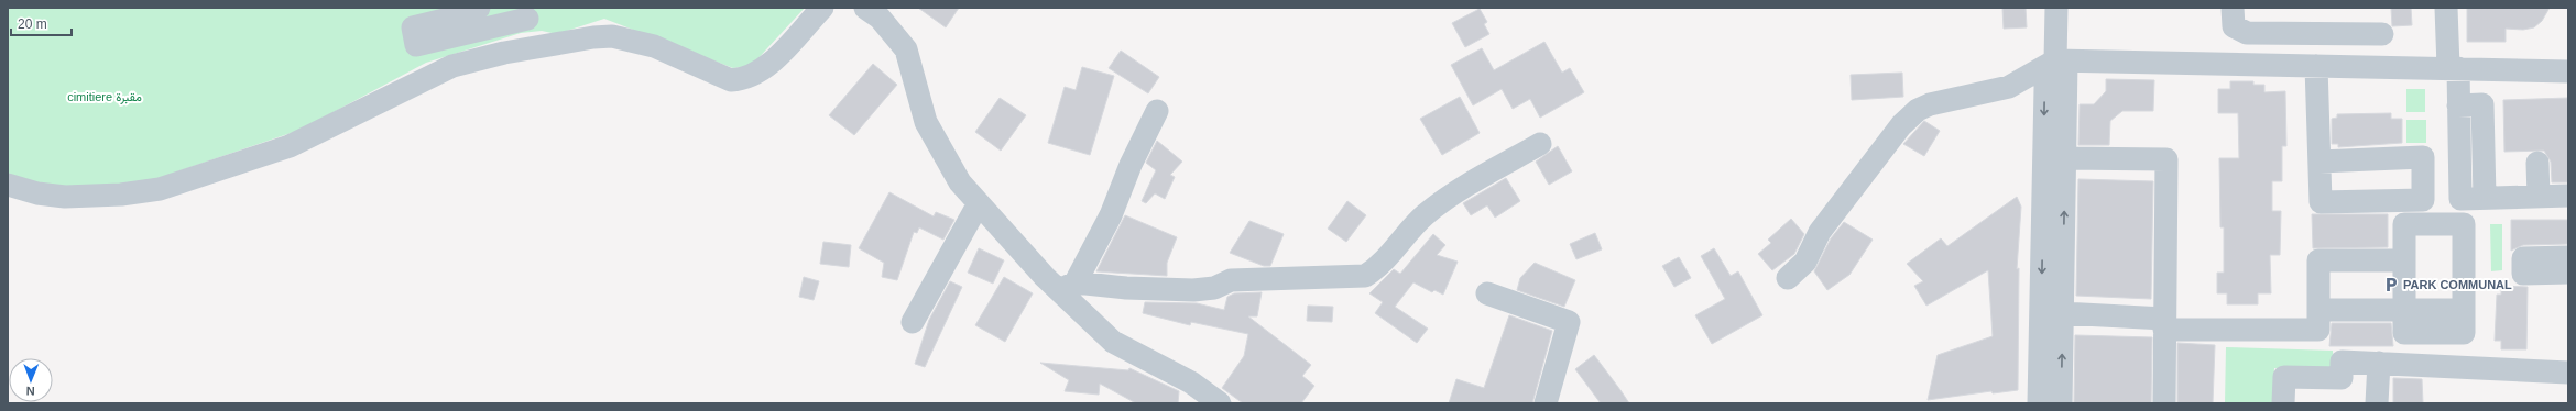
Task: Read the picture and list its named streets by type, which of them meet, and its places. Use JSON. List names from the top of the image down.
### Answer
{
  "parks": ["cimitiere مقبرة"],
  "places": {
    "parking": ["PARK COMMUNAL"]
  },
  "scale_bar": "20 m",
  "north": "bottom"
}
